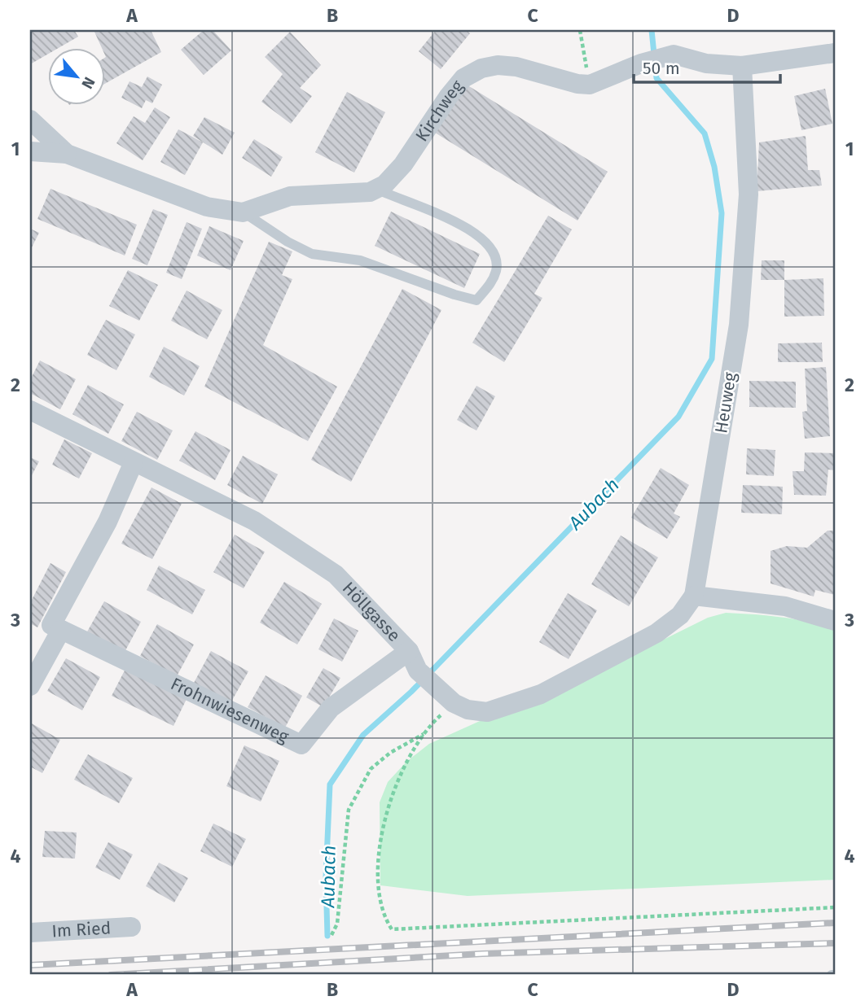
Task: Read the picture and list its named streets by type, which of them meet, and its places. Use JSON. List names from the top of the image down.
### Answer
{
  "streets": {
    "street": [
      "Kirchweg",
      "Heuweg",
      "Höllgasse",
      "Frohnwiesenweg",
      "Im Ried"
    ]
  },
  "crossings": [
    ["Heuweg", "Höllgasse"],
    ["Höllgasse", "Frohnwiesenweg"]
  ],
  "water": ["Aubach"],
  "scale_bar": "50 m",
  "north": "bottom right",
  "grid": {
    "columns": [
      "A",
      "B",
      "C",
      "D"
    ],
    "rows": [
      "1",
      "2",
      "3",
      "4"
    ]
  }
}
